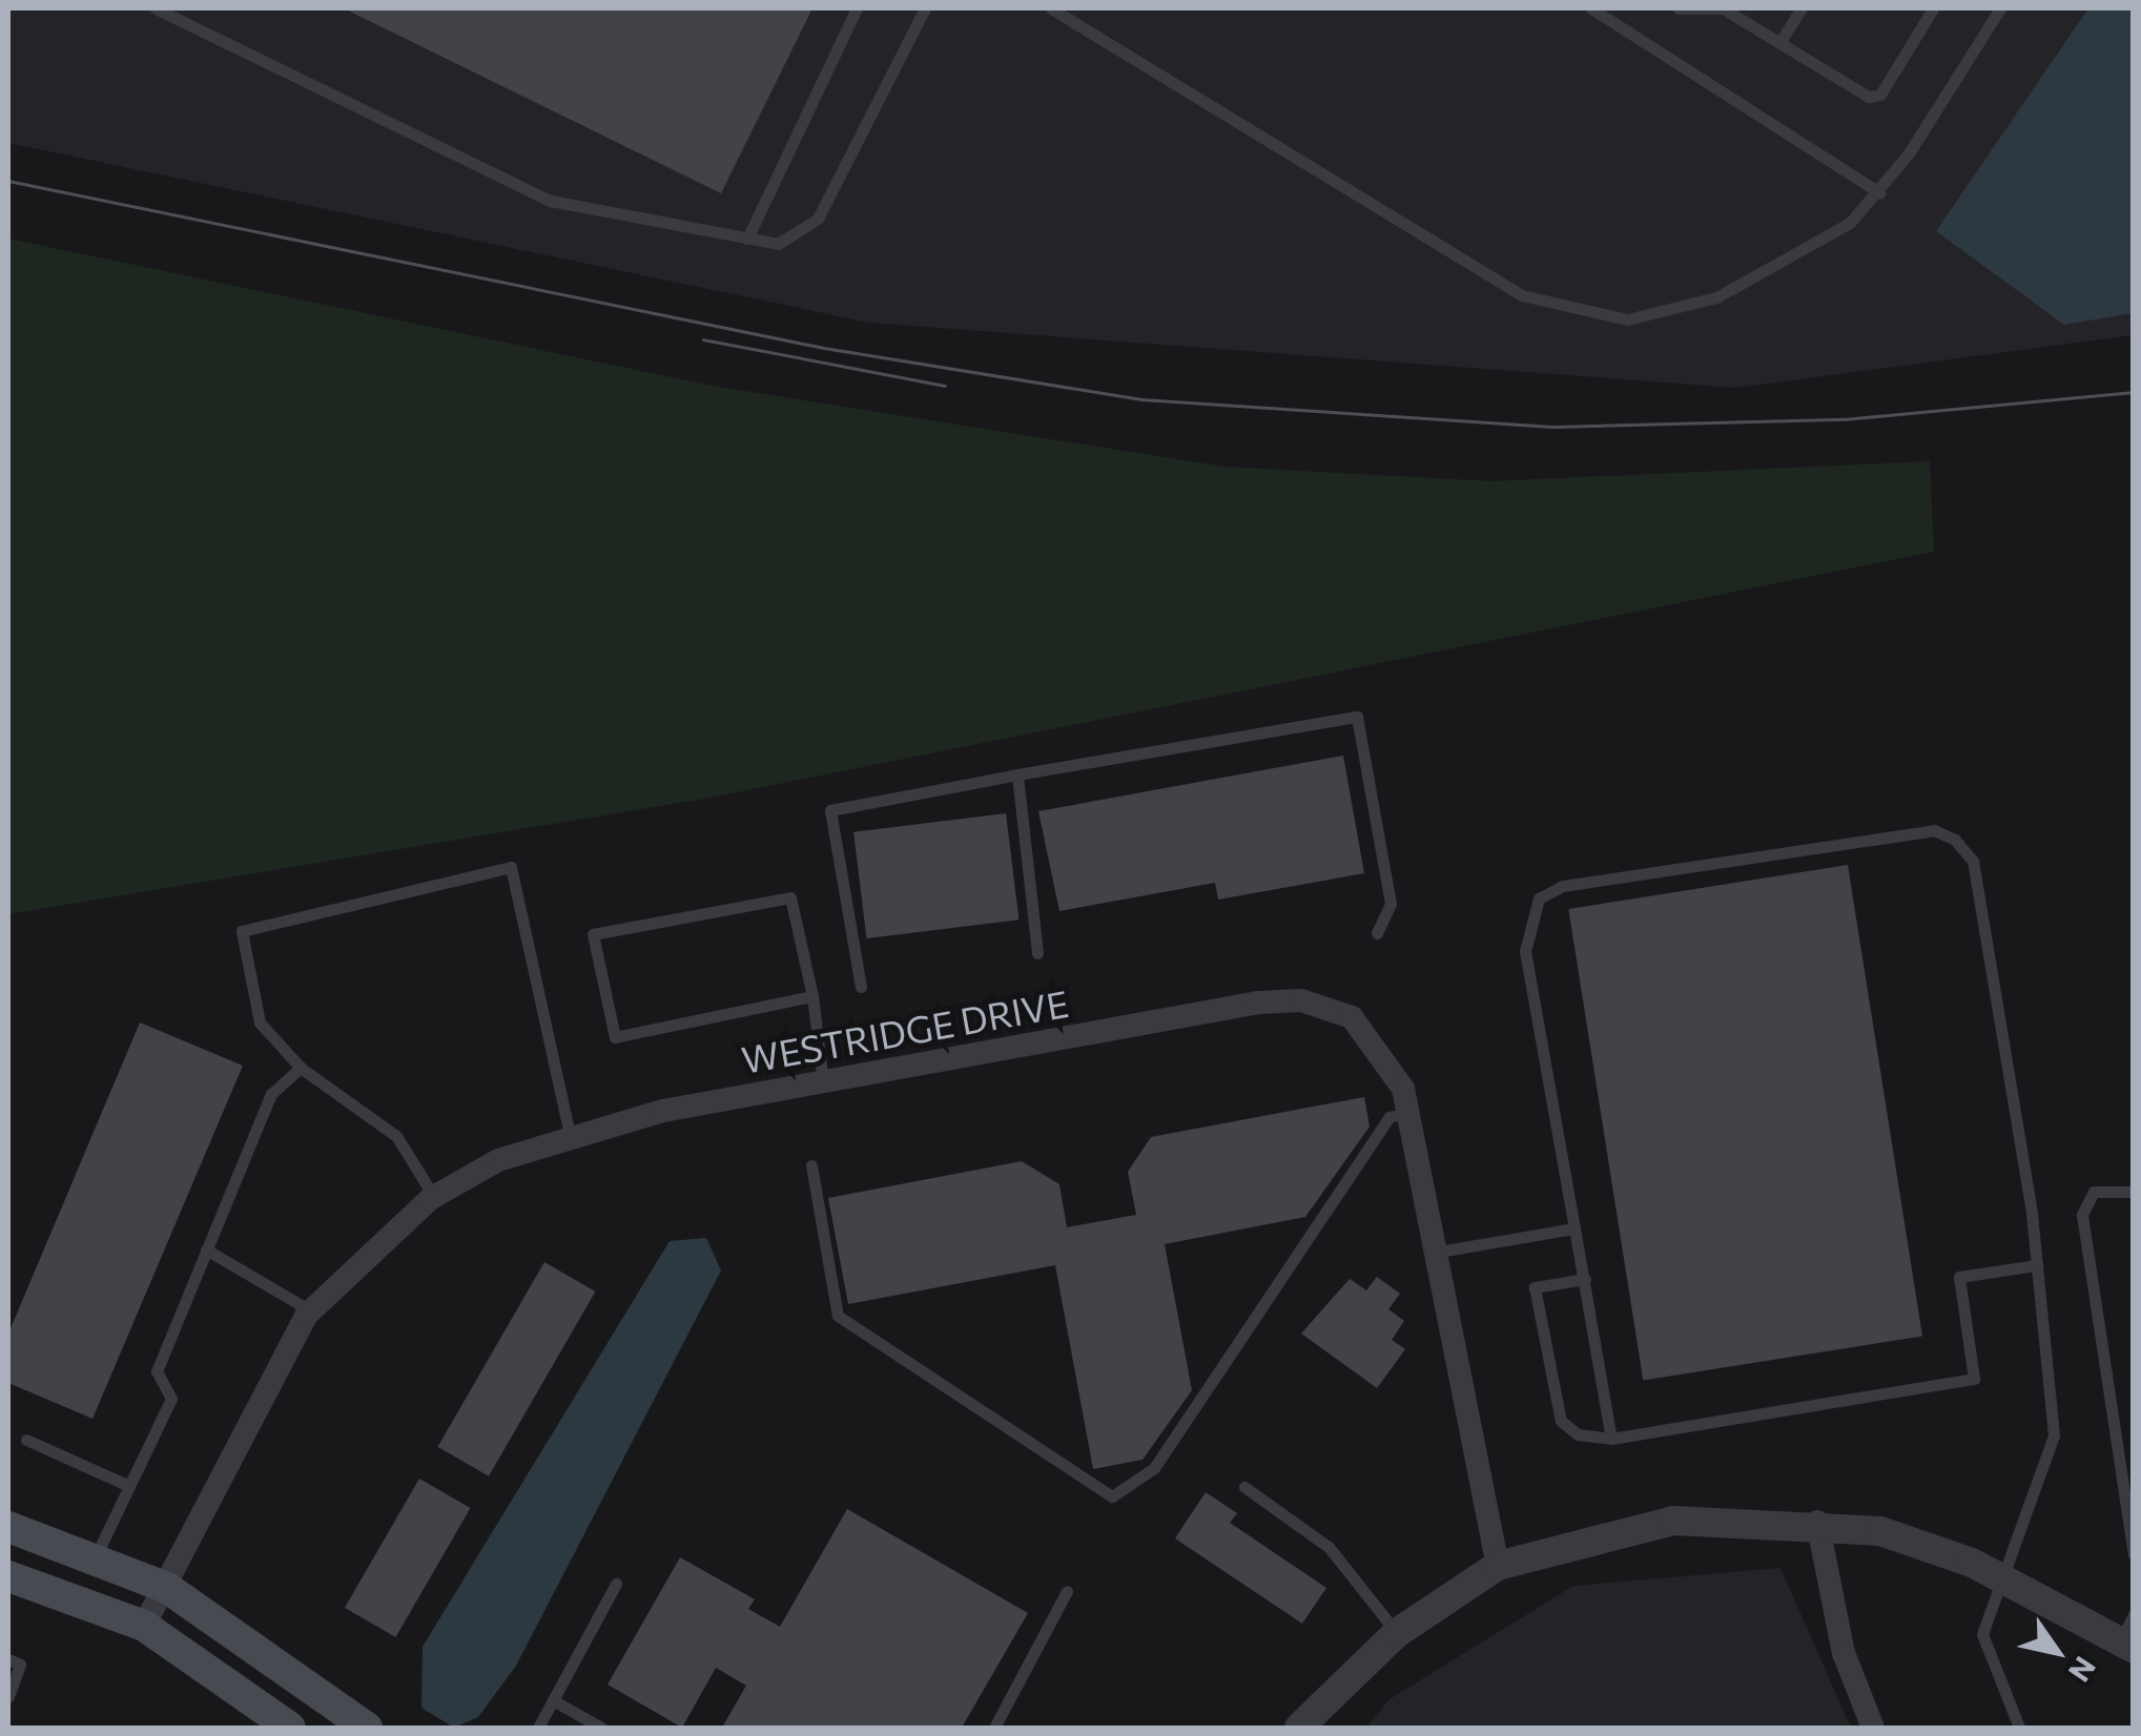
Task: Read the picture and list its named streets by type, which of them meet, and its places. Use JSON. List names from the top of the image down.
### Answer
{
  "streets": {
    "street": ["WESTRIDGE DRIVE"]
  },
  "north": "bottom right"
}
